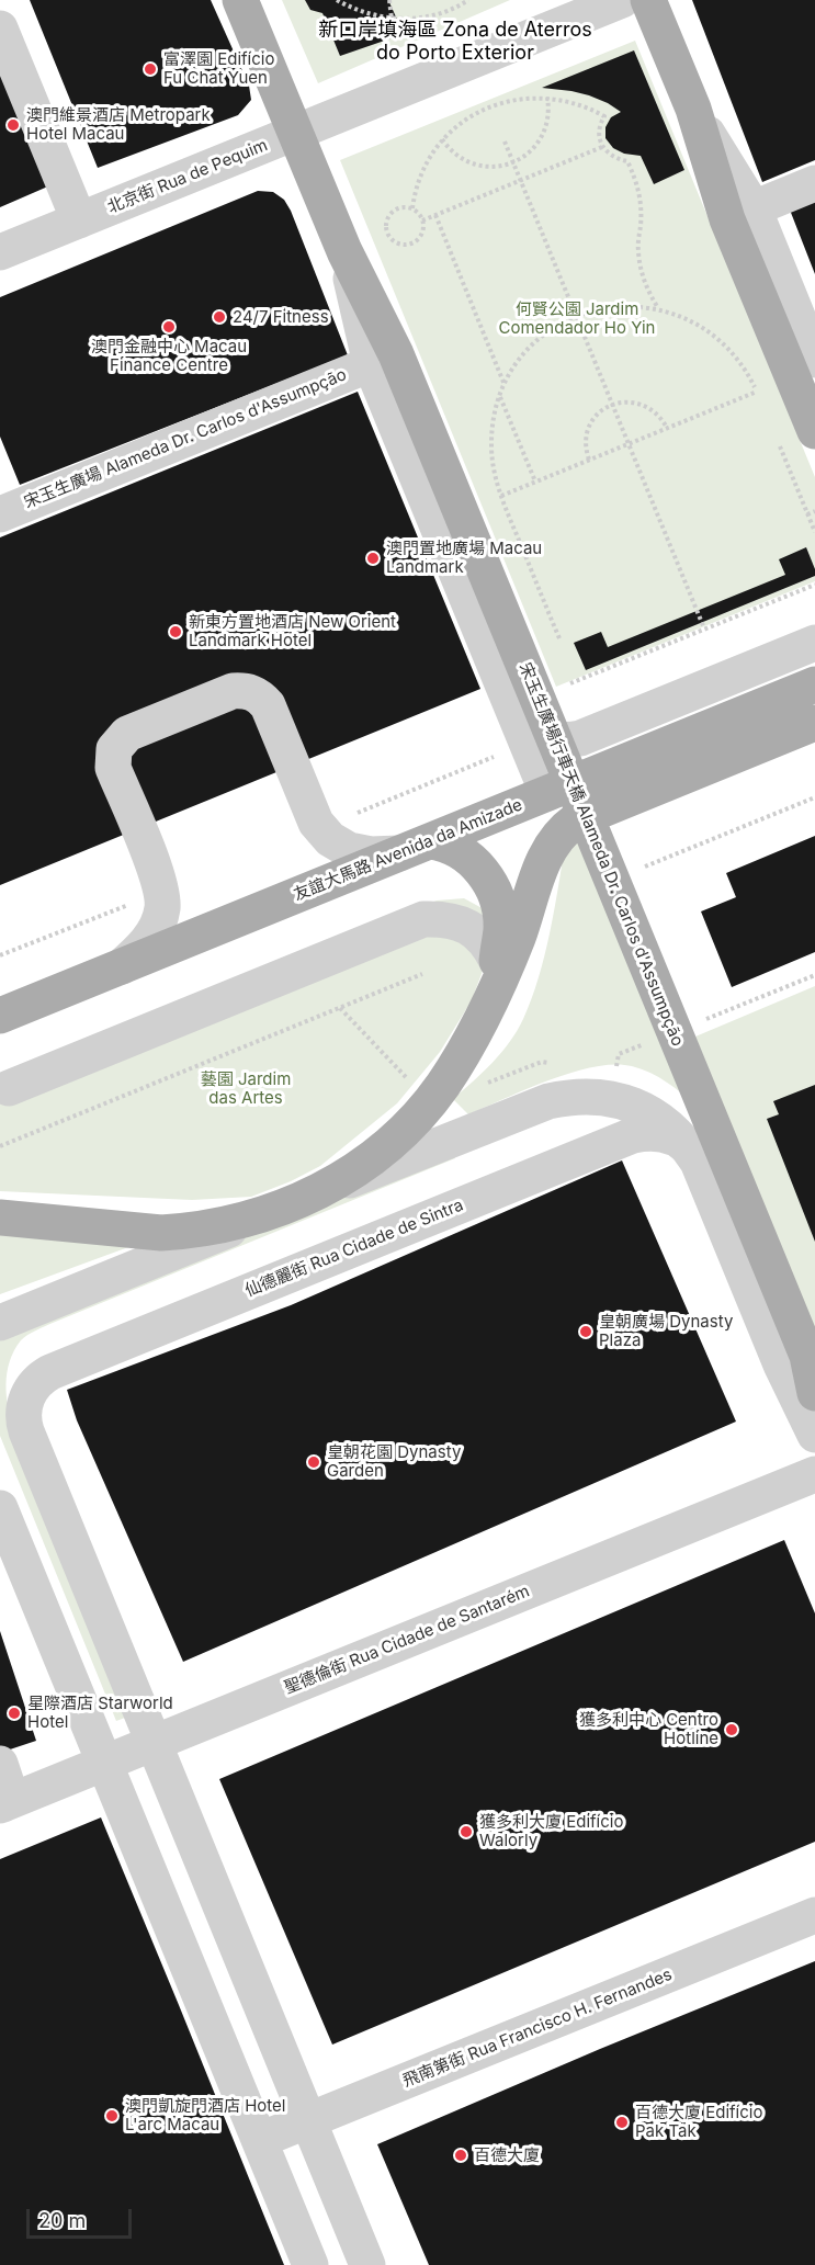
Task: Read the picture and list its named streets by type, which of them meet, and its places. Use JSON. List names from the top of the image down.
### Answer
{
  "streets": {
    "main road": ["友誼大馬路 Avenida da Amizade", "宋玉生廣場行車天橋 Alameda Dr. Carlos d'Assumpção"],
    "street": [
      "北京街 Rua de Pequim",
      "宋玉生廣場 Alameda Dr. Carlos d'Assumpção",
      "仙德麗街 Rua Cidade de Sintra",
      "聖德倫街 Rua Cidade de Santarém",
      "飛南第街 Rua Francisco H. Fernandes"
    ]
  },
  "crossings": [
    ["宋玉生廣場 Alameda Dr. Carlos d'Assumpção", "宋玉生廣場行車天橋 Alameda Dr. Carlos d'Assumpção"],
    ["仙德麗街 Rua Cidade de Sintra", "聖德倫街 Rua Cidade de Santarém"]
  ],
  "districts": ["新口岸填海區 Zona de Aterros do Porto Exterior"],
  "parks": ["何賢公園 Jardim Comendador Ho Yin", "藝園 Jardim das Artes"],
  "places": [
    "富澤園 Edifício Fu Chat Yuen",
    "澳門維景酒店 Metropark Hotel Macau",
    "24/7 Fitness",
    "澳門金融中心 Macau Finance Centre",
    "澳門置地廣場 Macau Landmark",
    "新東方置地酒店 New Orient Landmark Hotel",
    "皇朝廣場 Dynasty Plaza",
    "皇朝花園 Dynasty Garden",
    "星際酒店 Starworld Hotel",
    "獲多利中心 Centro Hotline",
    "獲多利大廈 Edifício Walorly",
    "澳門凱旋門酒店 Hotel L'arc Macau",
    "百德大廈 Edifício Pak Tak",
    "百德大廈"
  ],
  "scale_bar": "20 m"
}
